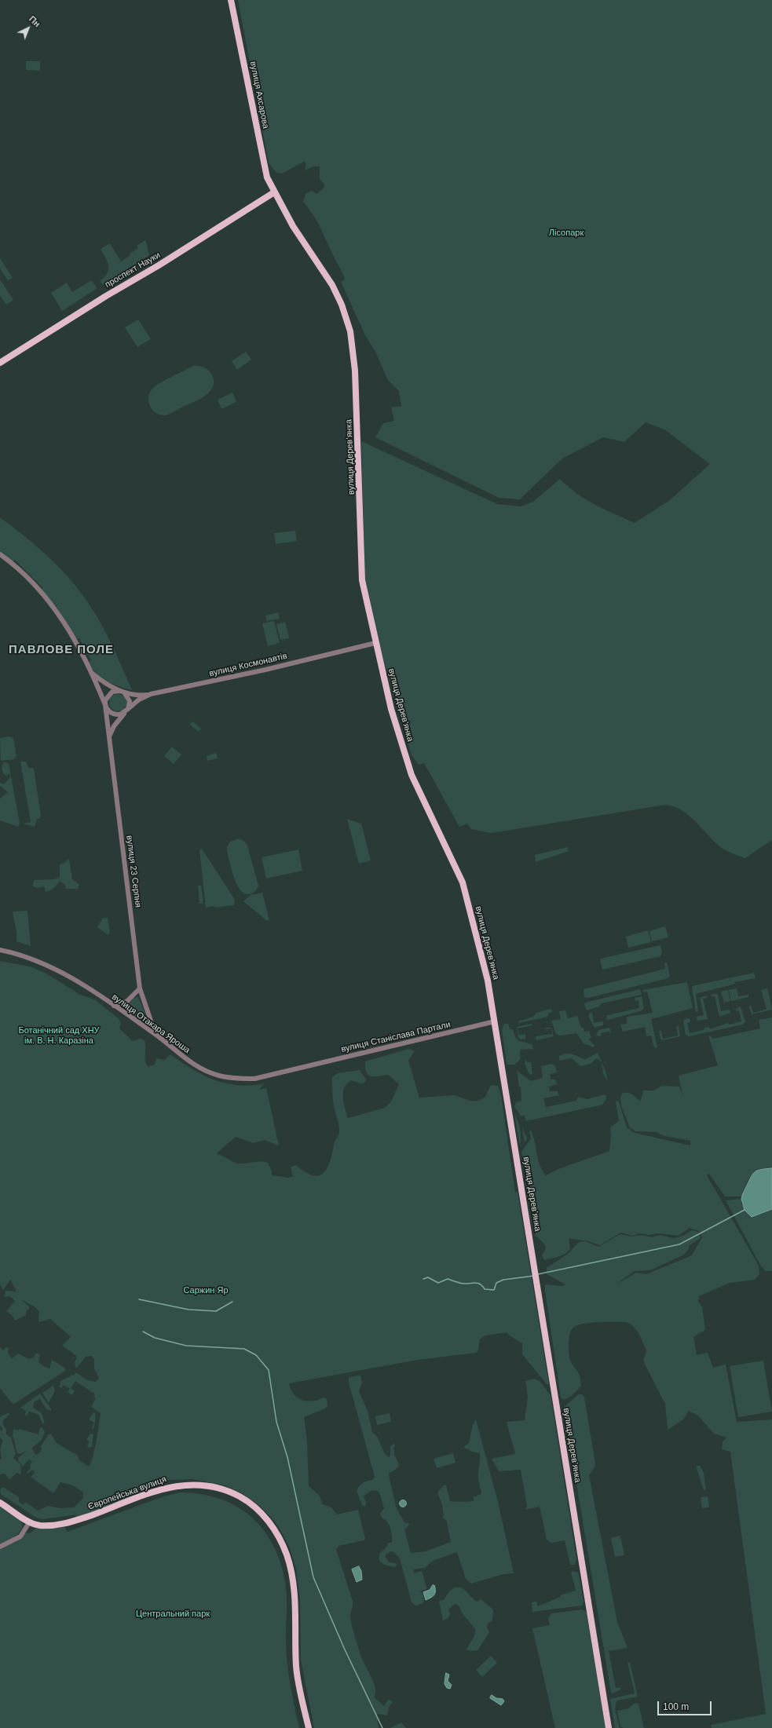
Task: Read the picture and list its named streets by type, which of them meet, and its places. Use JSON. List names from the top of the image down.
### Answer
{
  "streets": {
    "main road": [
      "вулиця Ахсарова",
      "проспект Науки",
      "вулиця Дерев’янка",
      "Європейська вулиця"
    ],
    "street": [
      "вулиця Космонавтів",
      "вулиця 23 Серпня",
      "вулиця Отакара Яроша",
      "вулиця Станіслава Партали"
    ]
  },
  "crossings": [
    ["вулиця Ахсарова", "проспект Науки"],
    ["вулиця Ахсарова", "вулиця Дерев’янка"],
    ["проспект Науки", "вулиця Дерев’янка"],
    ["вулиця Дерев’янка", "вулиця Космонавтів"],
    ["вулиця Дерев’янка", "вулиця Станіслава Партали"],
    ["вулиця Космонавтів", "вулиця 23 Серпня"],
    ["вулиця 23 Серпня", "вулиця Отакара Яроша"],
    ["вулиця Отакара Яроша", "вулиця Станіслава Партали"]
  ],
  "districts": ["ПАВЛОВЕ ПОЛЕ"],
  "parks": [
    "Лісопарк",
    "Ботанічний сад ХНУ ім. В. Н. Каразіна",
    "Саржин Яр",
    "Центральний парк"
  ],
  "scale_bar": "100 m",
  "north": "top right"
}
